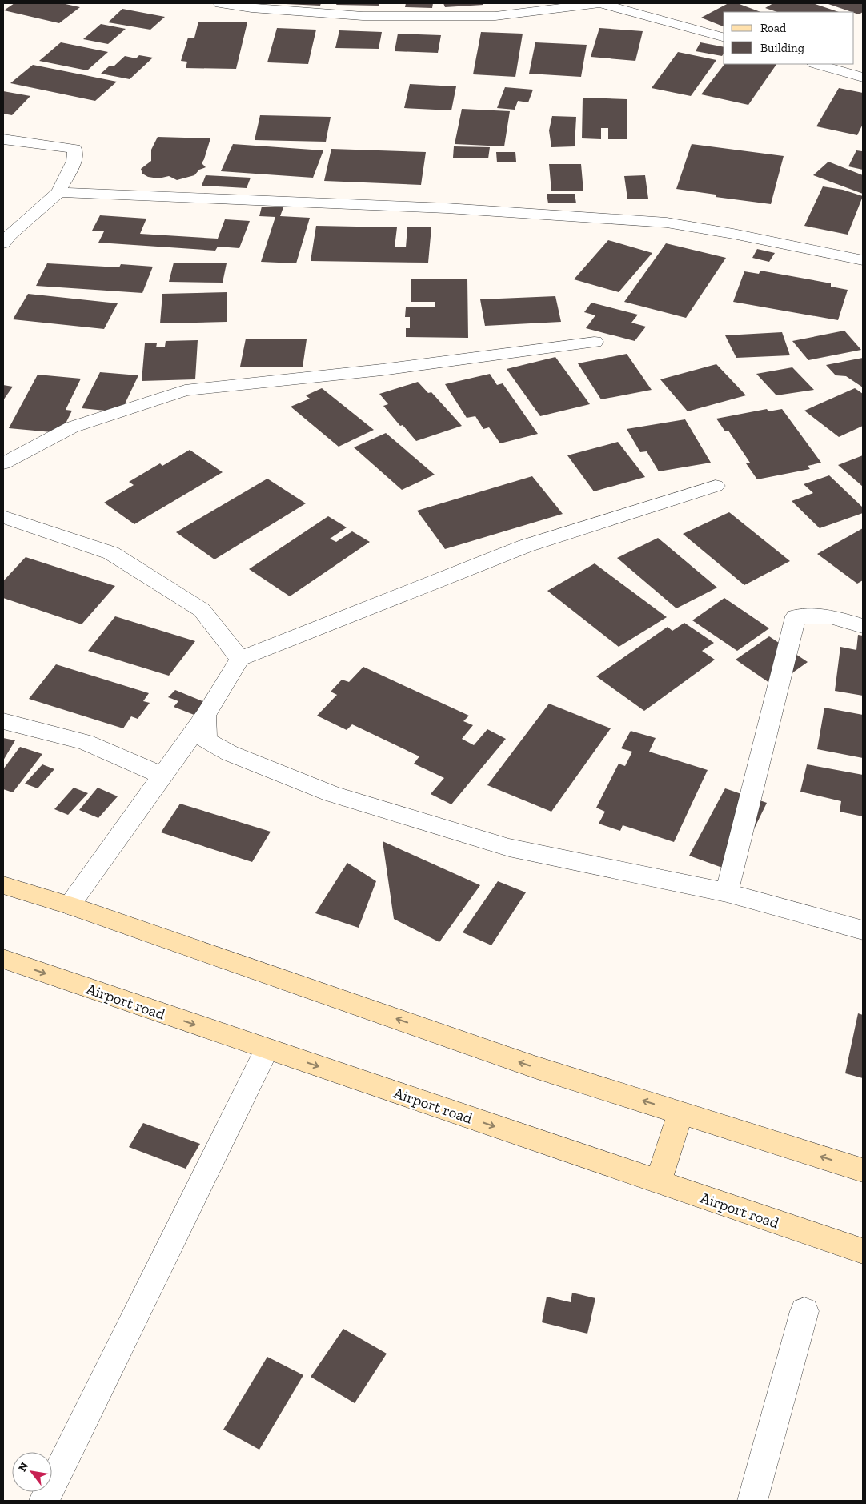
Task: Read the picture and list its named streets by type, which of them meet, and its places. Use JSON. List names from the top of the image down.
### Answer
{
  "streets": {
    "main road": ["Airport road"]
  },
  "legend": ["Road", "Building"],
  "north": "top left"
}
